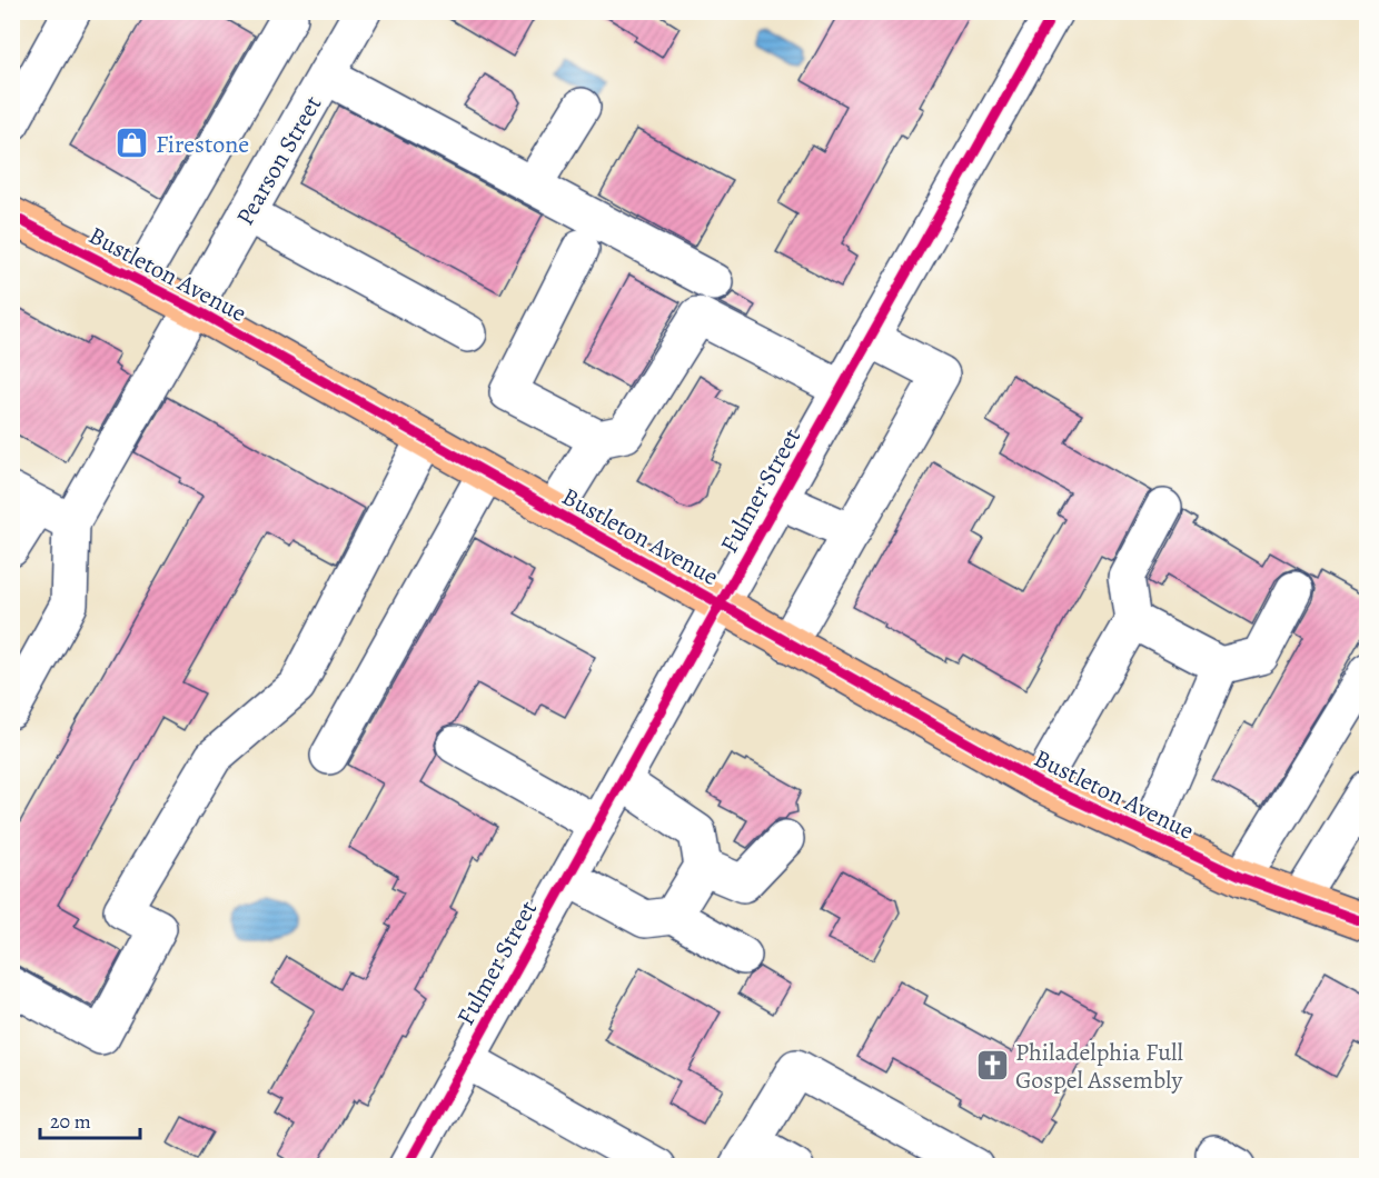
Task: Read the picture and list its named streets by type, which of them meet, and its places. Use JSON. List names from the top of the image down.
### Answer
{
  "streets": {
    "main road": ["Bustleton Avenue"],
    "street": ["Pearson Street", "Fulmer Street"]
  },
  "crossings": [
    ["Pearson Street", "Bustleton Avenue"],
    ["Bustleton Avenue", "Fulmer Street"]
  ],
  "places": {
    "shop": ["Firestone"],
    "church": ["Philadelphia Full Gospel Assembly"]
  },
  "scale_bar": "20 m"
}
